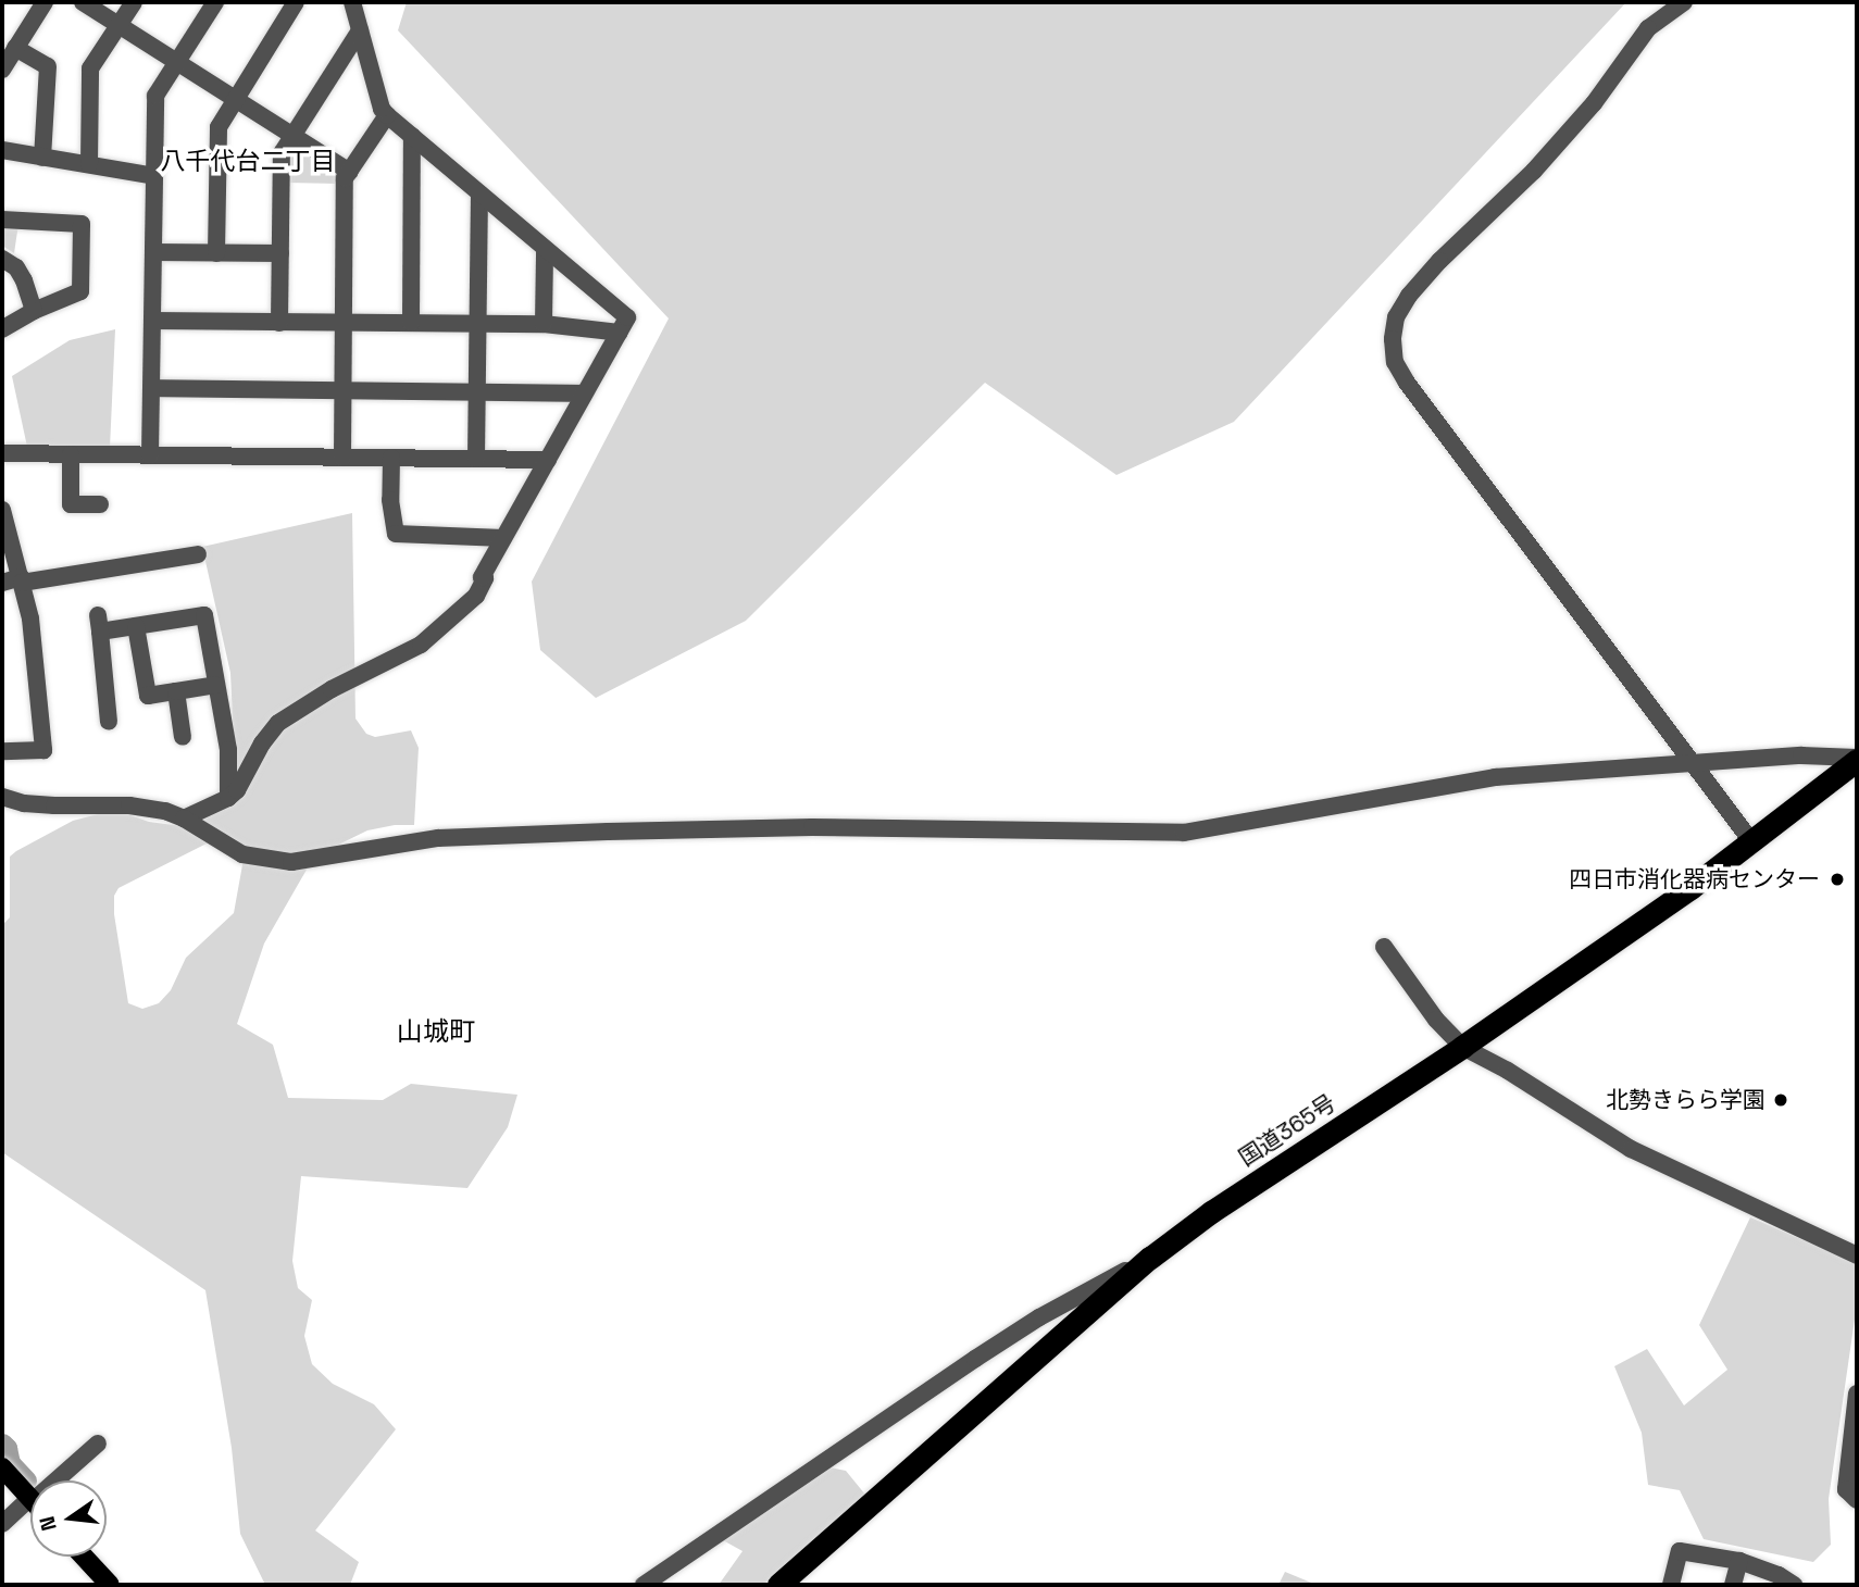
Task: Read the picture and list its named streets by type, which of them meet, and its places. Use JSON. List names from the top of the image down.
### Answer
{
  "streets": {
    "highway": ["国道365号"]
  },
  "districts": ["八千代台二丁目", "山城町"],
  "places": ["四日市消化器病センター", "北勢きらら学園"],
  "north": "left"
}
